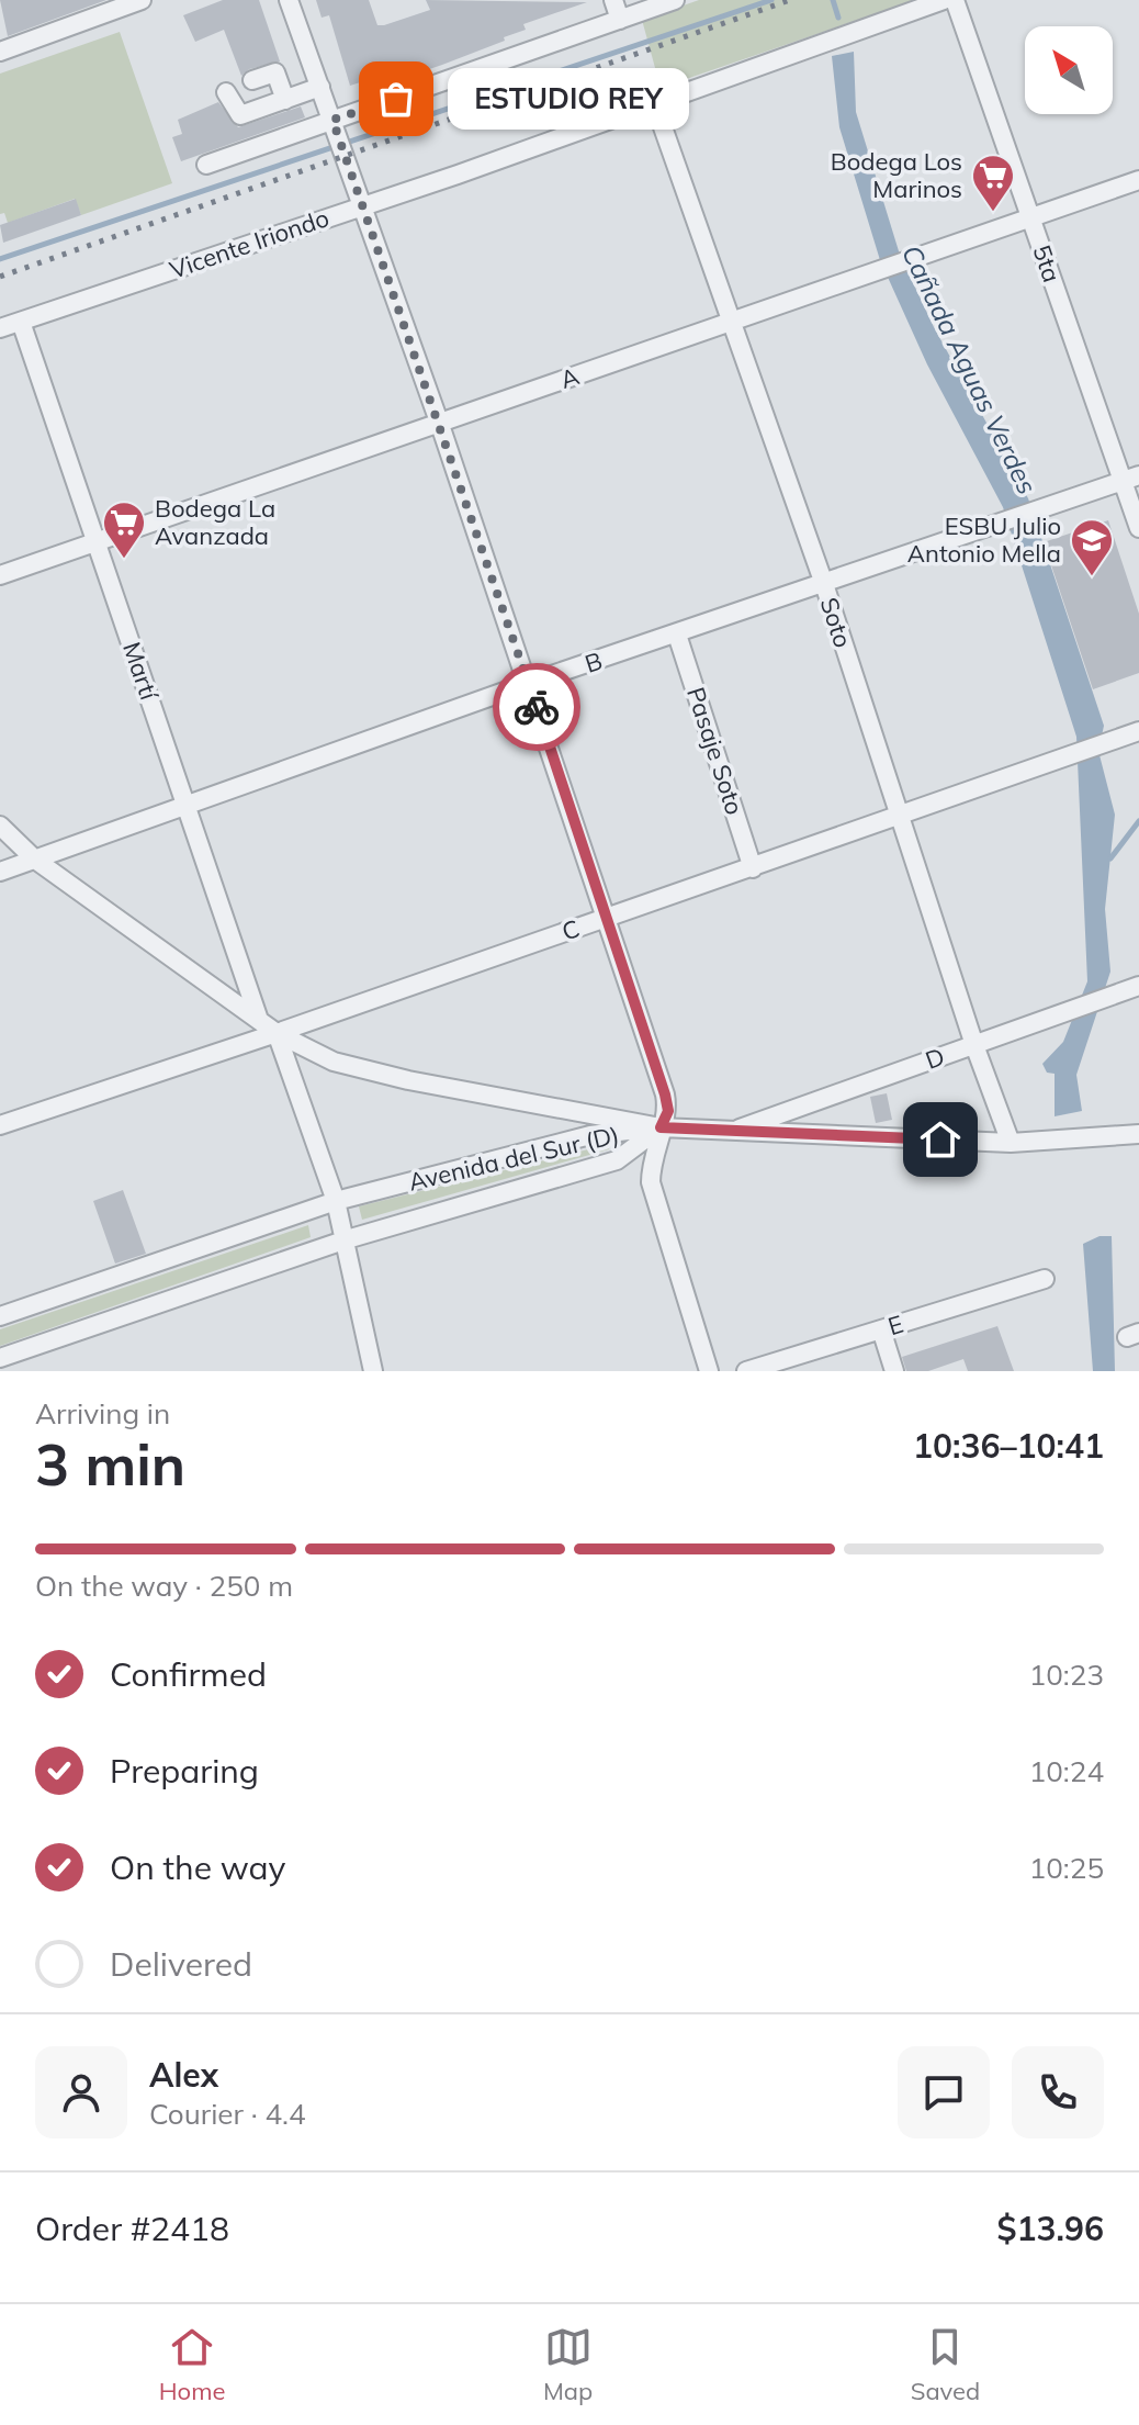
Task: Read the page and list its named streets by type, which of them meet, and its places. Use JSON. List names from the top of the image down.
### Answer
{
  "streets": {
    "street": [
      "Vicente Iriondo",
      "5ta",
      "A",
      "Soto",
      "B",
      "Martí",
      "Pasaje Soto",
      "C",
      "D",
      "Avenida del Sur (D)",
      "E"
    ]
  },
  "crossings": [
    ["Vicente Iriondo", "Soto"],
    ["Vicente Iriondo", "Martí"],
    ["5ta", "A"],
    ["5ta", "B"],
    ["A", "Soto"],
    ["A", "Martí"],
    ["Soto", "B"],
    ["Soto", "C"],
    ["Soto", "D"],
    ["B", "Martí"],
    ["B", "Pasaje Soto"],
    ["Pasaje Soto", "C"]
  ],
  "water": ["Cañada Aguas Verdes"],
  "places": {
    "other": ["ESTUDIO REY"],
    "supermarket": ["Bodega Los Marinos", "Bodega La Avanzada"],
    "school or university": ["ESBU Julio Antonio Mella"]
  },
  "north": "top left",
  "page": {
    "bubble": "ESTUDIO REY",
    "heading": ["3 min", "Arriving in", "10:36–10:41"],
    "panel": [
      "Alex",
      "Courier · 4.4",
      "Order #2418",
      "$13.96"
    ],
    "bar": "On the way · 250 m",
    "list": [
      ["Confirmed", "10:23"],
      ["Preparing", "10:24"],
      ["On the way", "10:25"],
      "Delivered"
    ],
    "tabs": ["Home", "Map", "Saved"]
  }
}
